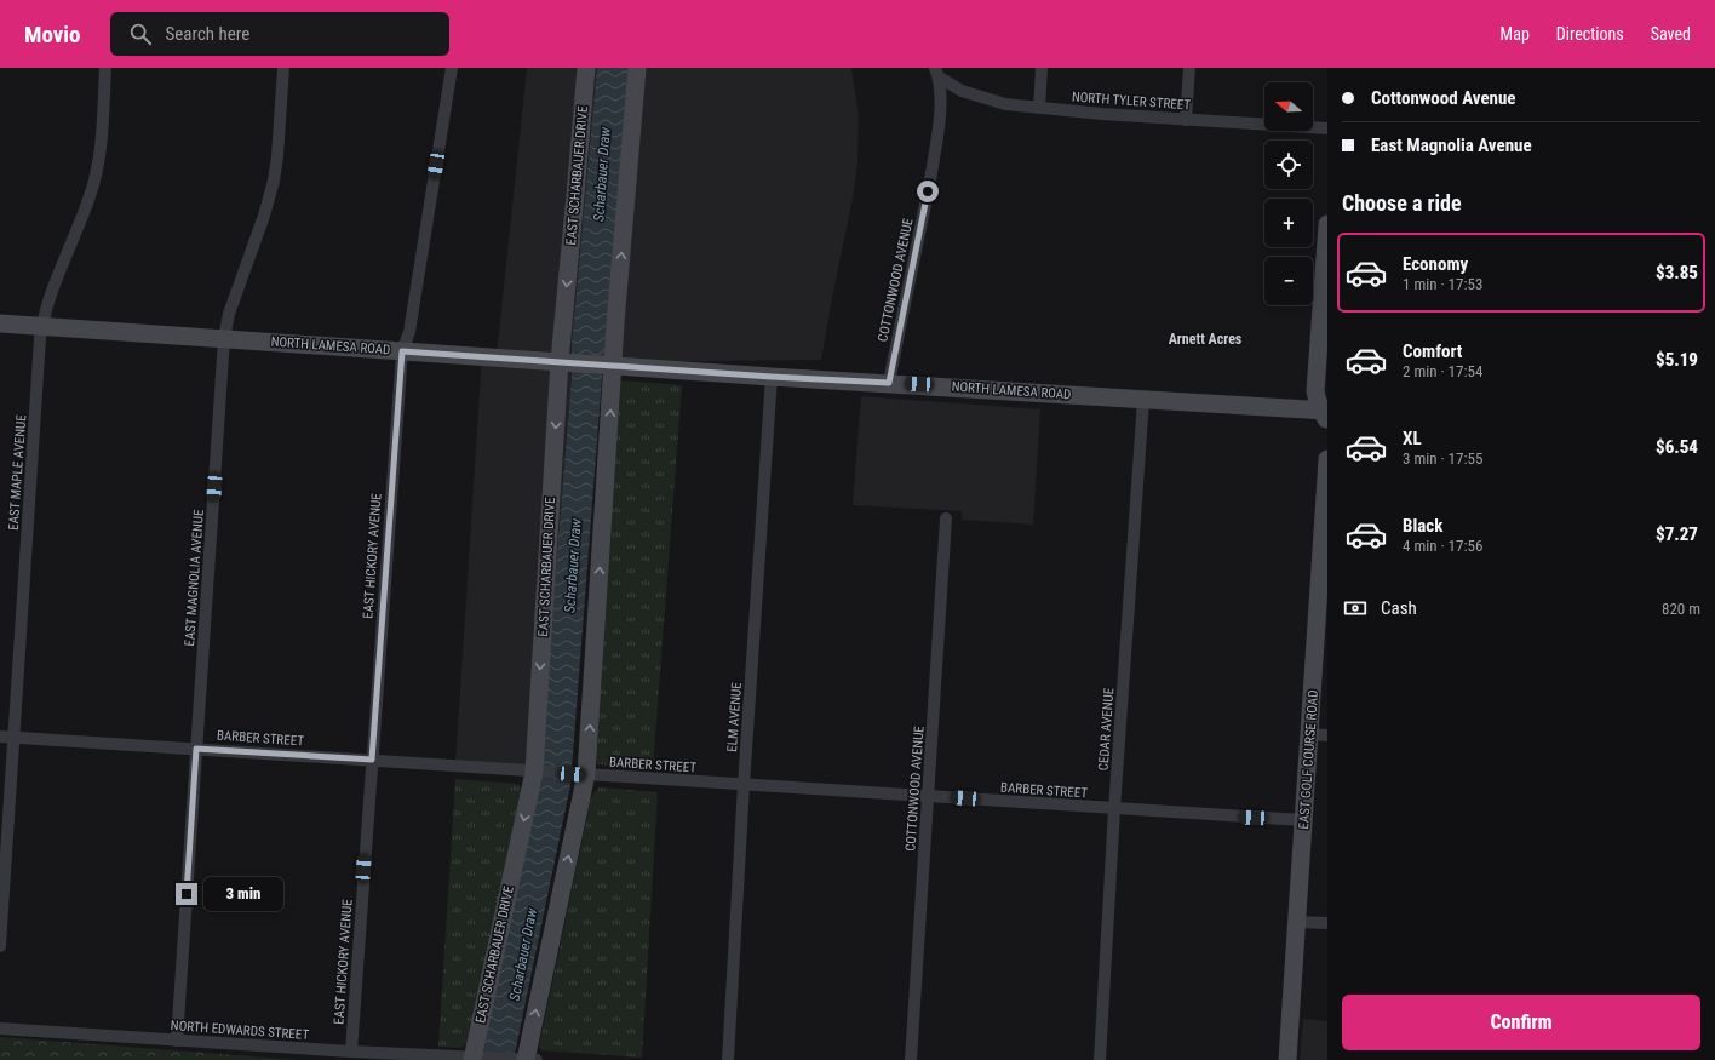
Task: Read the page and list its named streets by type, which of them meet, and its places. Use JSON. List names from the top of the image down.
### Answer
{
  "streets": {
    "main road": ["EAST SCHARBAUER DRIVE", "NORTH LAMESA ROAD", "EAST GOLF COURSE ROAD"],
    "street": [
      "NORTH TYLER STREET",
      "COTTONWOOD AVENUE",
      "EAST MAPLE AVENUE",
      "EAST HICKORY AVENUE",
      "EAST MAGNOLIA AVENUE",
      "ELM AVENUE",
      "CEDAR AVENUE",
      "BARBER STREET",
      "NORTH EDWARDS STREET"
    ]
  },
  "crossings": [
    ["NORTH TYLER STREET", "COTTONWOOD AVENUE"],
    ["EAST SCHARBAUER DRIVE", "NORTH LAMESA ROAD"],
    ["EAST SCHARBAUER DRIVE", "BARBER STREET"],
    ["EAST SCHARBAUER DRIVE", "NORTH EDWARDS STREET"],
    ["COTTONWOOD AVENUE", "NORTH LAMESA ROAD"],
    ["COTTONWOOD AVENUE", "BARBER STREET"],
    ["NORTH LAMESA ROAD", "EAST MAPLE AVENUE"],
    ["NORTH LAMESA ROAD", "EAST HICKORY AVENUE"],
    ["NORTH LAMESA ROAD", "EAST MAGNOLIA AVENUE"],
    ["NORTH LAMESA ROAD", "ELM AVENUE"],
    ["NORTH LAMESA ROAD", "CEDAR AVENUE"],
    ["EAST MAPLE AVENUE", "BARBER STREET"],
    ["EAST HICKORY AVENUE", "BARBER STREET"],
    ["EAST HICKORY AVENUE", "NORTH EDWARDS STREET"],
    ["EAST MAGNOLIA AVENUE", "BARBER STREET"],
    ["EAST MAGNOLIA AVENUE", "NORTH EDWARDS STREET"],
    ["ELM AVENUE", "BARBER STREET"],
    ["CEDAR AVENUE", "BARBER STREET"],
    ["BARBER STREET", "EAST GOLF COURSE ROAD"]
  ],
  "districts": ["Arnett Acres"],
  "water": ["Scharbauer Draw"],
  "north": "left",
  "page": {
    "header": "Movio",
    "search": "Search here",
    "nav": ["Map", "Directions", "Saved"],
    "banner": ["Cottonwood Avenue", "East Magnolia Avenue"],
    "map_buttons": ["+", "−"],
    "heading": "Choose a ride",
    "list": [
      {
        "name": "Economy",
        "note": "1 min · 17:53",
        "value": "$3.85"
      },
      {
        "name": "Comfort",
        "note": "2 min · 17:54",
        "value": "$5.19"
      },
      {
        "name": "XL",
        "note": "3 min · 17:55",
        "value": "$6.54"
      },
      {
        "name": "Black",
        "note": "4 min · 17:56",
        "value": "$7.27"
      }
    ],
    "pay": ["Cash", "820 m"],
    "bubble": "3 min",
    "buttons": "Confirm"
  }
}
